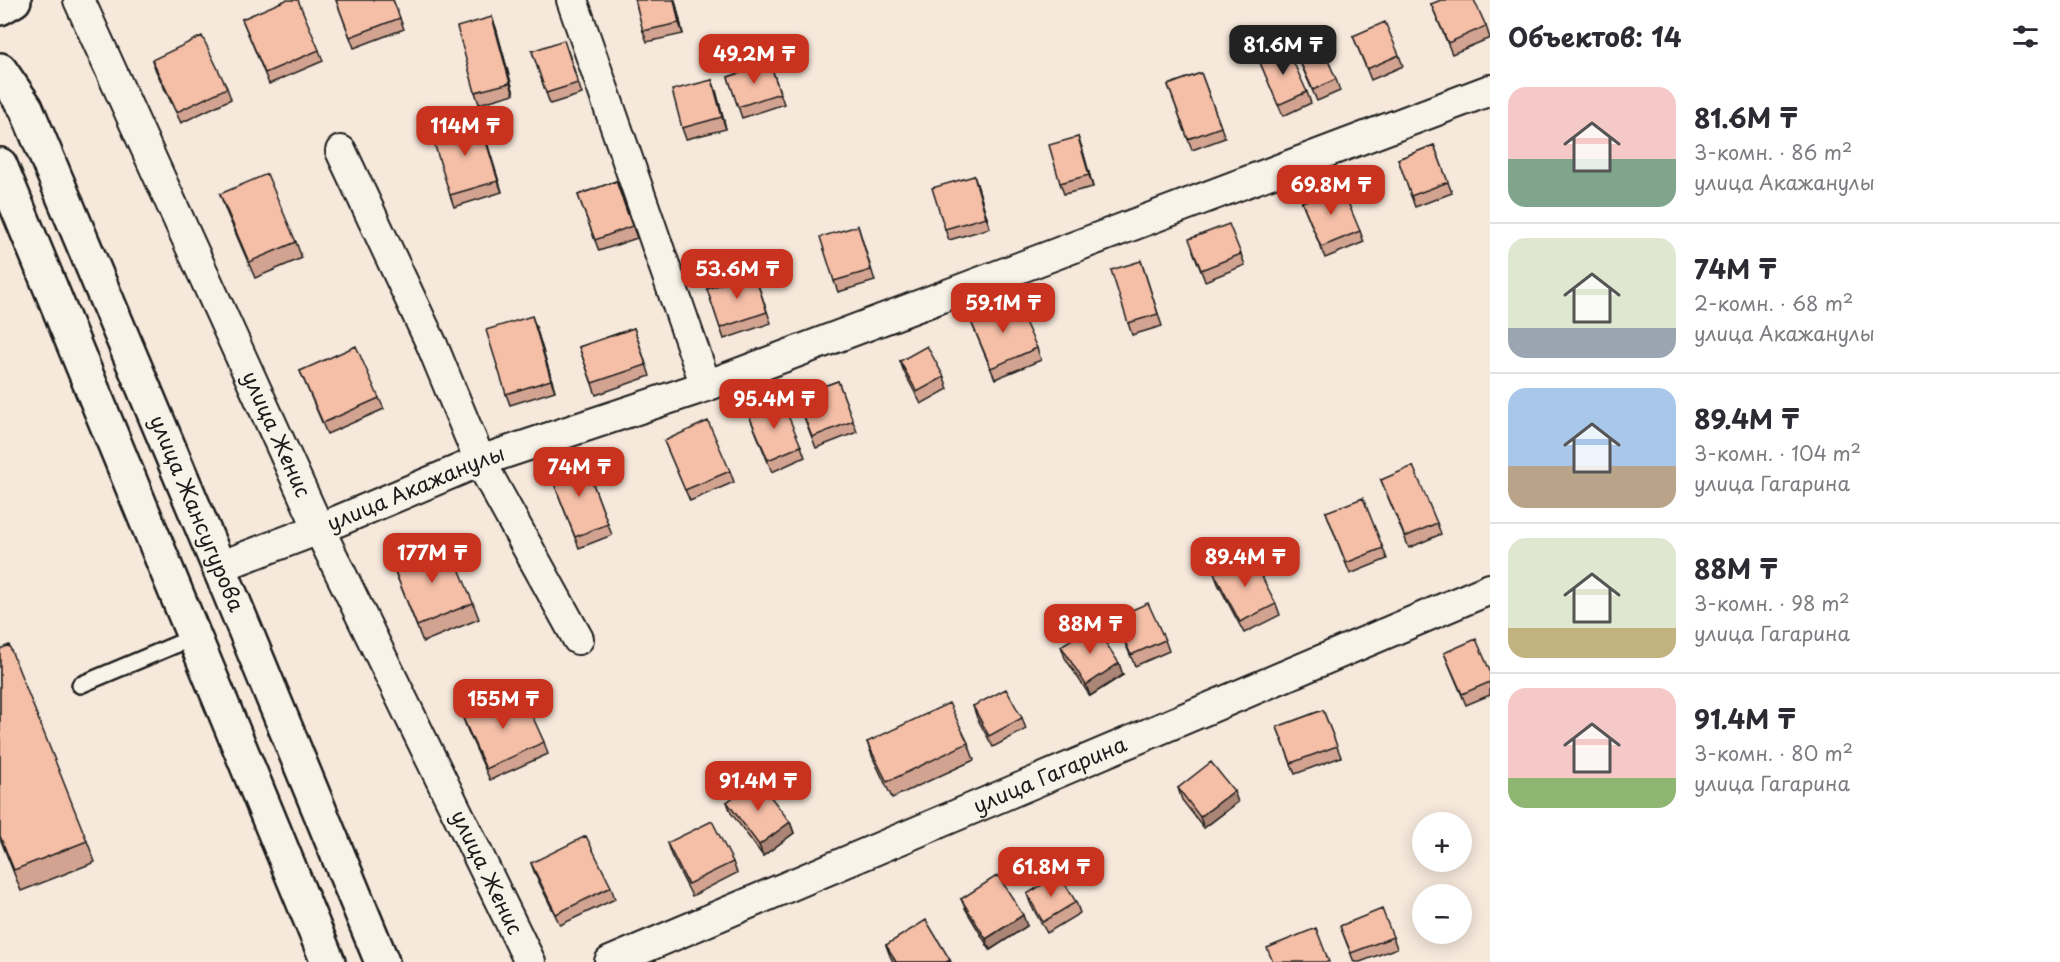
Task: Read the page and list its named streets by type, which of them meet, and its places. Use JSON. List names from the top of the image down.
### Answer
{
  "streets": {
    "main road": ["улица Жансугурова"],
    "street": ["улица Женис", "улица Акажанулы", "улица Гагарина"]
  },
  "crossings": [
    ["улица Женис", "улица Акажанулы"],
    ["улица Акажанулы", "улица Жансугурова"]
  ],
  "page": {
    "heading": "Объектов: 14",
    "price": [
      "81.6M ₸",
      "49.2M ₸",
      "114M ₸",
      "69.8M ₸",
      "53.6M ₸",
      "59.1M ₸",
      "95.4M ₸",
      "74M ₸",
      "177M ₸",
      "89.4M ₸",
      "88M ₸",
      "155M ₸",
      "91.4M ₸",
      "61.8M ₸"
    ],
    "list": [
      {
        "name": "81.6M ₸",
        "note": "3-комн. · 86 m² · улица Акажанулы"
      },
      {
        "name": "74M ₸",
        "note": "2-комн. · 68 m² · улица Акажанулы"
      },
      {
        "name": "89.4M ₸",
        "note": "3-комн. · 104 m² · улица Гагарина"
      },
      {
        "name": "88M ₸",
        "note": "3-комн. · 98 m² · улица Гагарина"
      },
      {
        "name": "91.4M ₸",
        "note": "3-комн. · 80 m² · улица Гагарина"
      }
    ],
    "map_buttons": ["+", "−"]
  }
}
